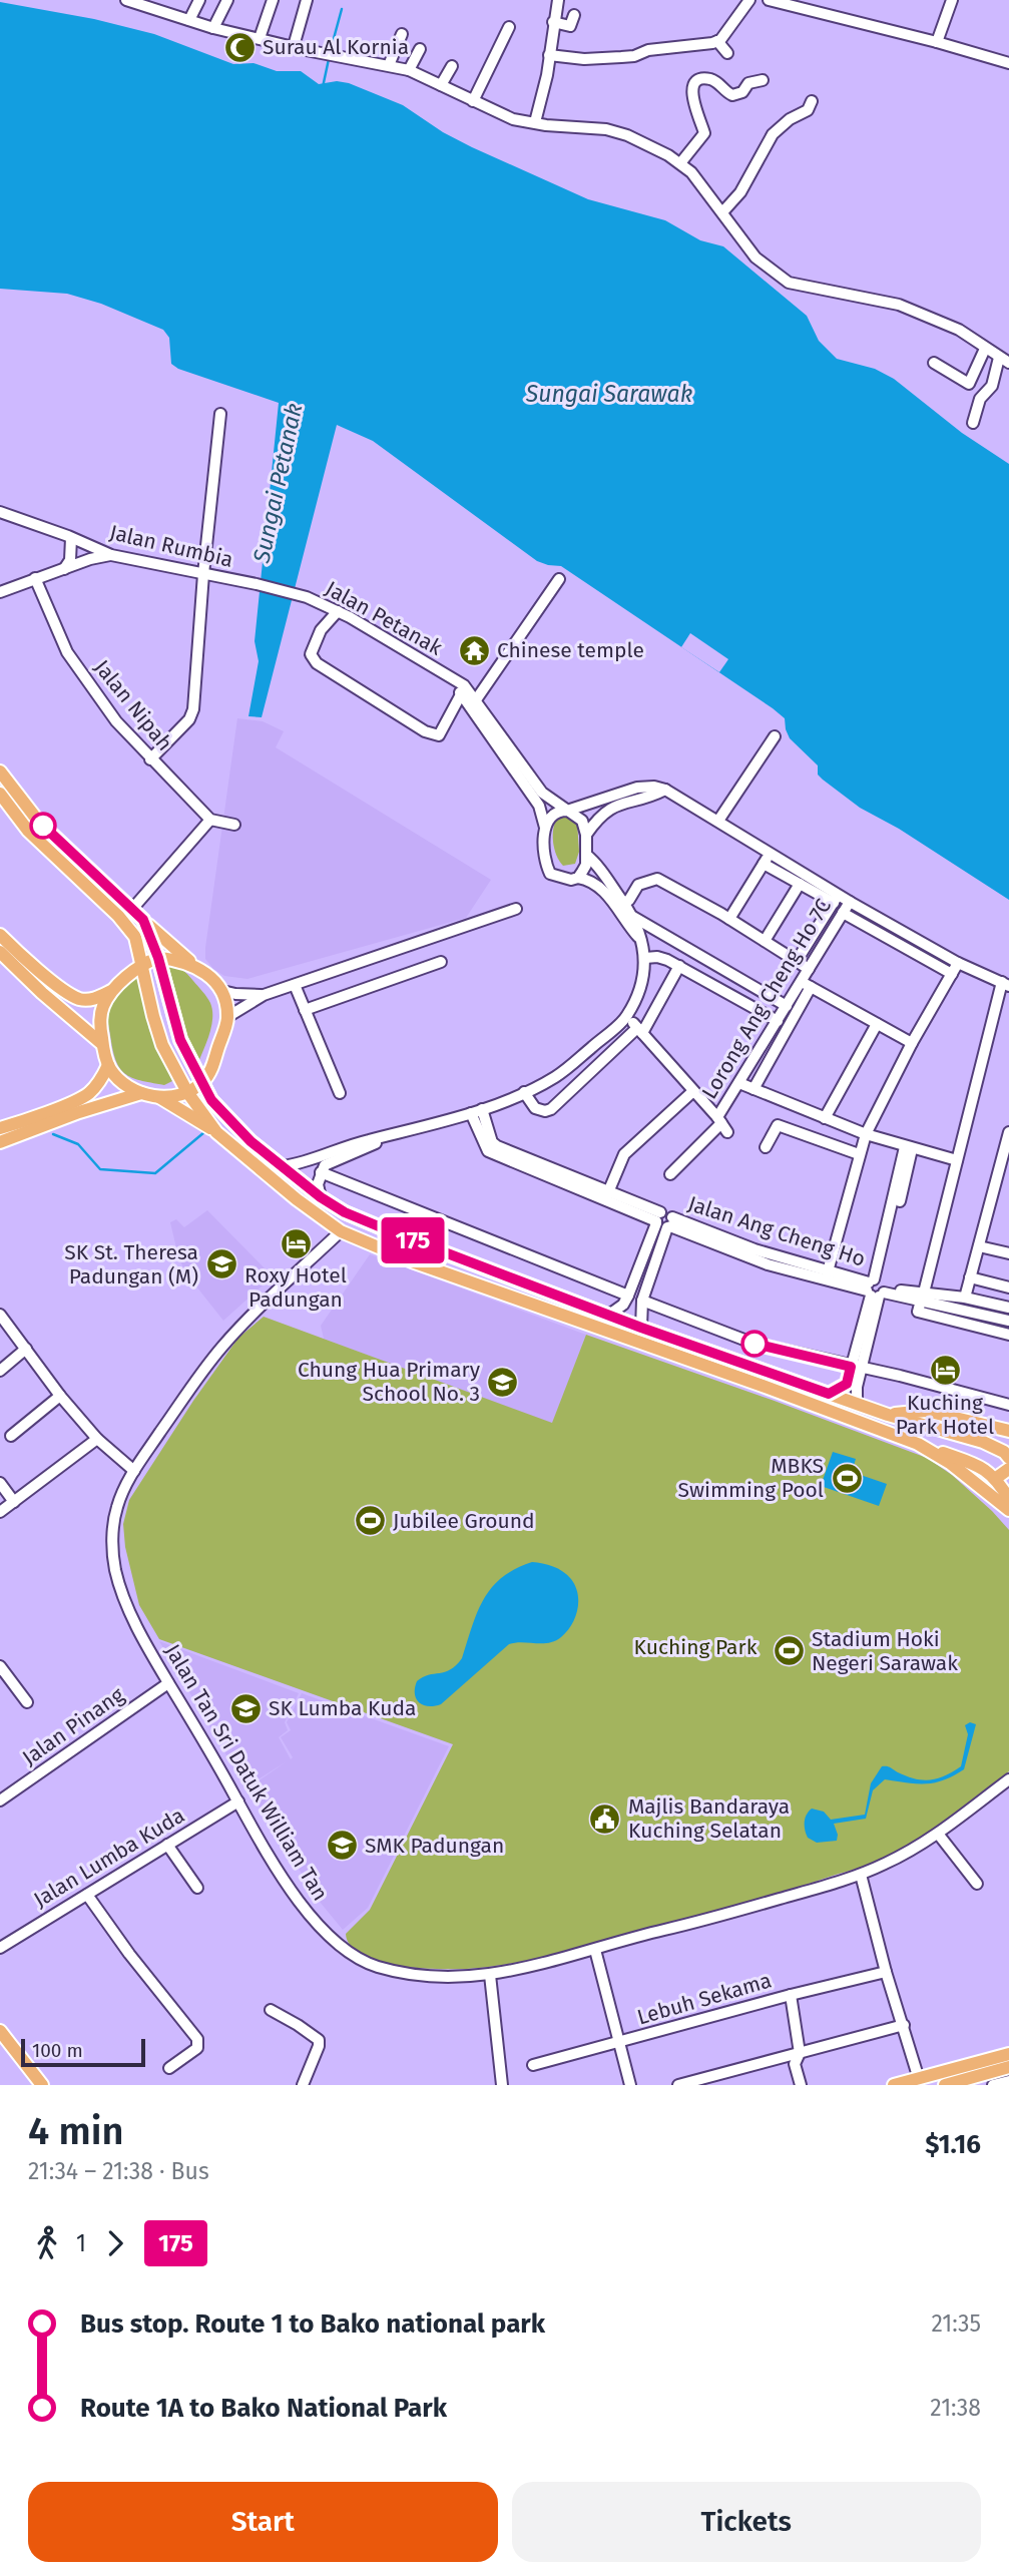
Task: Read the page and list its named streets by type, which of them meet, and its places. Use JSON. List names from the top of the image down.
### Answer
{
  "streets": {
    "street": [
      "Jalan Rumbia",
      "Jalan Petanak",
      "Jalan Nipah",
      "Lorong Ang Cheng Ho 7C",
      "Jalan Ang Cheng Ho",
      "Jalan Pinang",
      "Jalan Tan Sri Datuk William Tan",
      "Jalan Lumba Kuda",
      "Lebuh Sekama"
    ]
  },
  "crossings": [
    ["Jalan Rumbia", "Jalan Petanak"],
    ["Jalan Pinang", "Jalan Tan Sri Datuk William Tan"],
    ["Jalan Tan Sri Datuk William Tan", "Jalan Lumba Kuda"]
  ],
  "water": ["Sungai Sarawak", "Sungai Petanak"],
  "parks": ["Kuching Park"],
  "places": {
    "mosque": ["Surau Al Kornia"],
    "temple": ["Chinese temple"],
    "hotel": ["Roxy Hotel Padungan", "Kuching Park Hotel"],
    "school or university": [
      "SK St. Theresa Padungan (M)",
      "Chung Hua Primary School No. 3",
      "SK Lumba Kuda",
      "SMK Padungan"
    ],
    "sports": ["MBKS Swimming Pool", "Jubilee Ground", "Stadium Hoki Negeri Sarawak"],
    "public building": ["Majlis Bandaraya Kuching Selatan"]
  },
  "lines": ["bus line 175"],
  "scale_bar": "100 m",
  "page": {
    "on_map": "175",
    "scale": "100 m",
    "heading": ["4 min", "21:34 – 21:38 · Bus", "$1.16"],
    "legs": ["1", "175"],
    "list": [
      {
        "name": "Bus stop. Route 1 to Bako national park",
        "value": "21:35"
      },
      {
        "name": "Route 1A to Bako National Park",
        "value": "21:38"
      }
    ],
    "buttons": ["Start", "Tickets"]
  }
}
